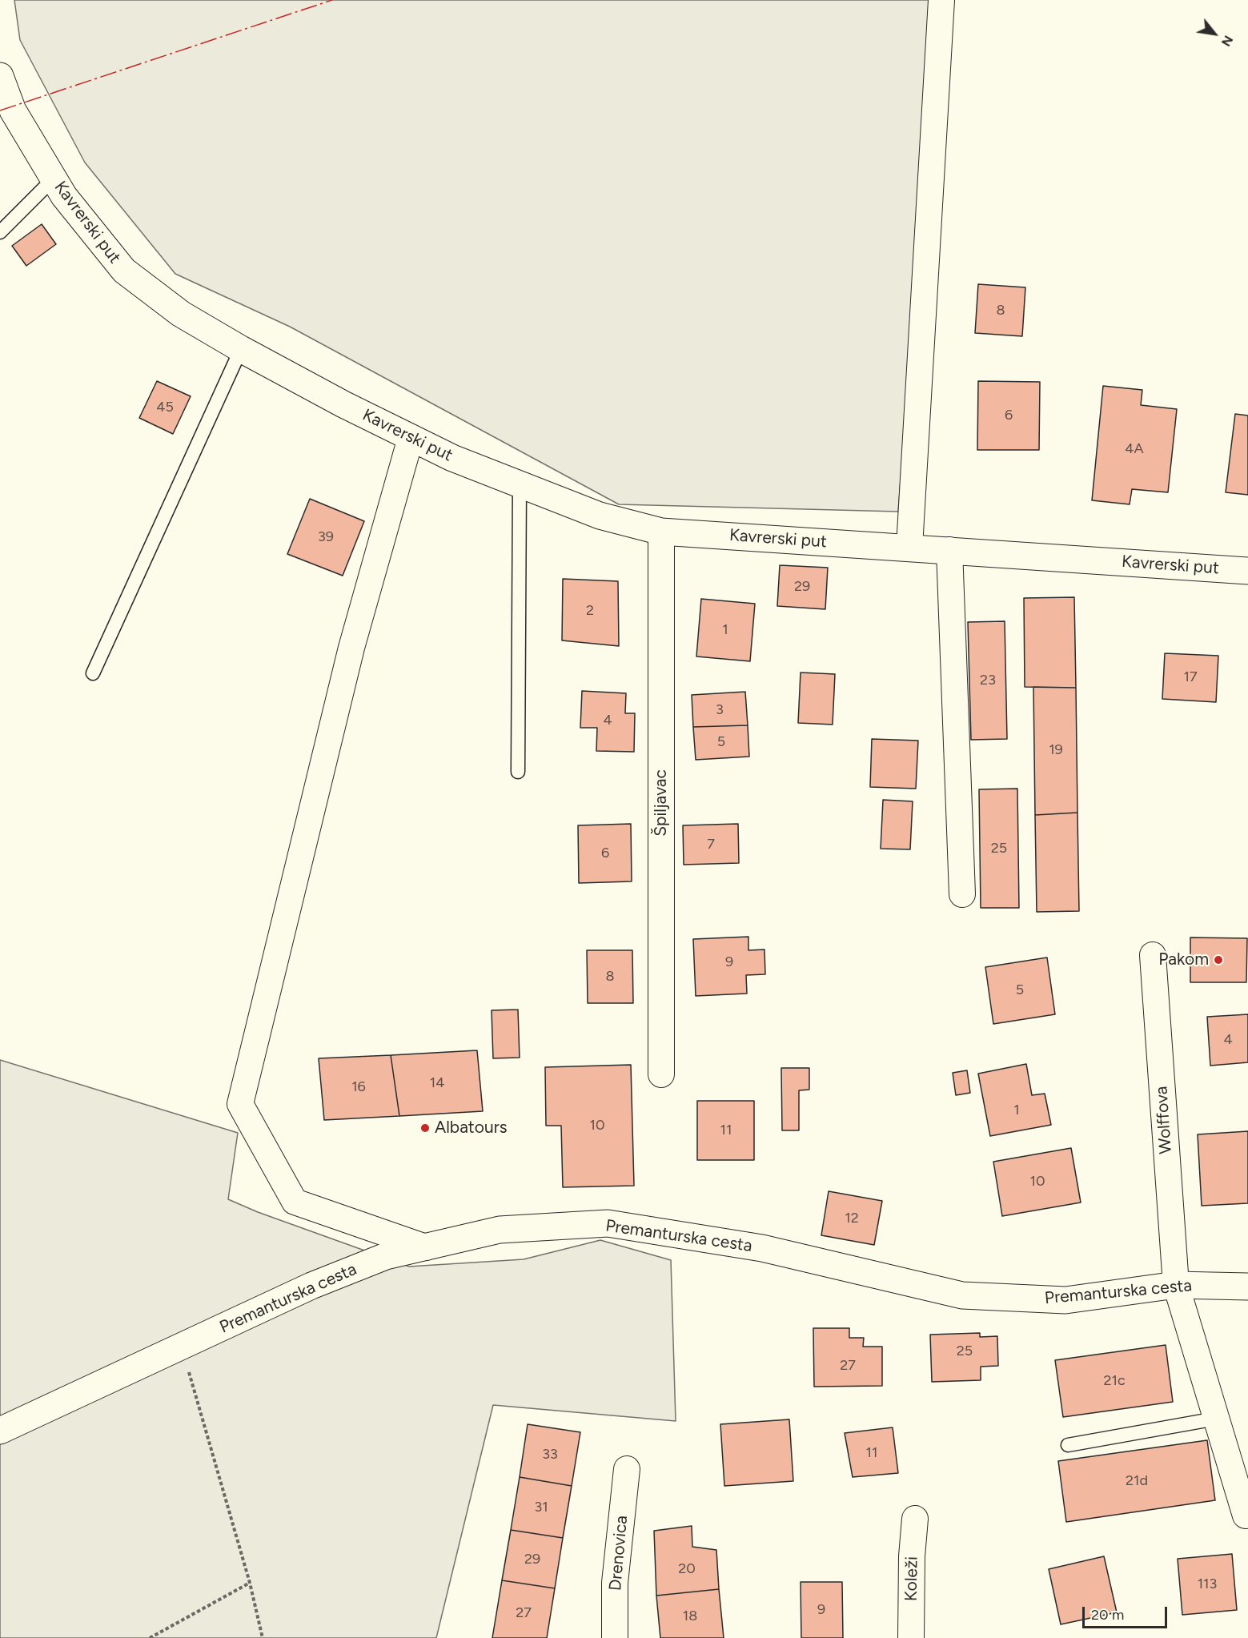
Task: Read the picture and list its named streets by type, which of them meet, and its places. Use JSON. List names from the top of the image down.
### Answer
{
  "streets": {
    "main road": ["Kavrerski put", "Premanturska cesta"],
    "street": [
      "Špiljavac",
      "Wolffova",
      "Drenovica",
      "Koleži"
    ]
  },
  "crossings": [
    ["Kavrerski put", "Špiljavac"],
    ["Wolffova", "Premanturska cesta"]
  ],
  "places": ["Pakom", "Albatours"],
  "house_numbers": [
    "8",
    "45",
    "6",
    "4A",
    "39",
    "29",
    "2",
    "1",
    "17",
    "23",
    "3",
    "4",
    "5",
    "19",
    "7",
    "25",
    "6",
    "9",
    "8",
    "5",
    "4",
    "14",
    "16",
    "1",
    "10",
    "11",
    "10",
    "12",
    "25",
    "27",
    "21c",
    "11",
    "33",
    "21d",
    "31",
    "29",
    "20",
    "113",
    "9",
    "27",
    "18"
  ],
  "scale_bar": "20 m",
  "north": "bottom right"
}
